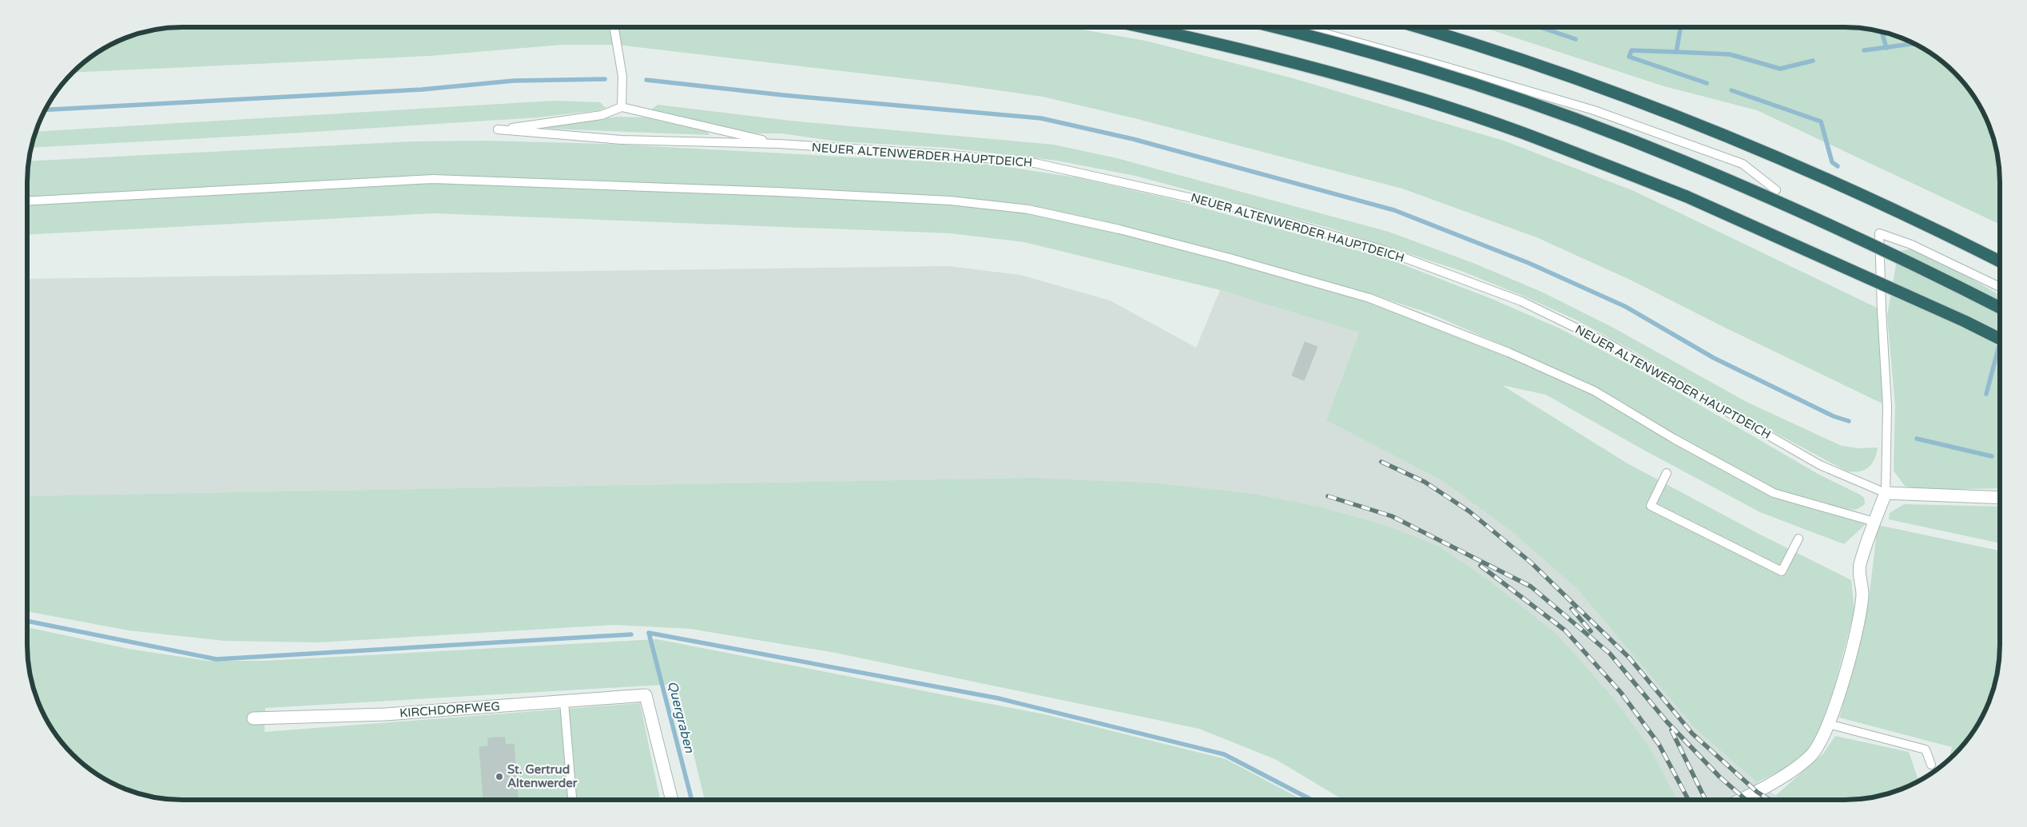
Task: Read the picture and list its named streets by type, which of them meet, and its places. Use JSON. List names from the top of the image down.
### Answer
{
  "streets": {
    "street": ["KIRCHDORFWEG"],
    "lane": ["NEUER ALTENWERDER HAUPTDEICH"]
  },
  "water": ["Quergraben"],
  "places": ["St. Gertrud Altenwerder"]
}
